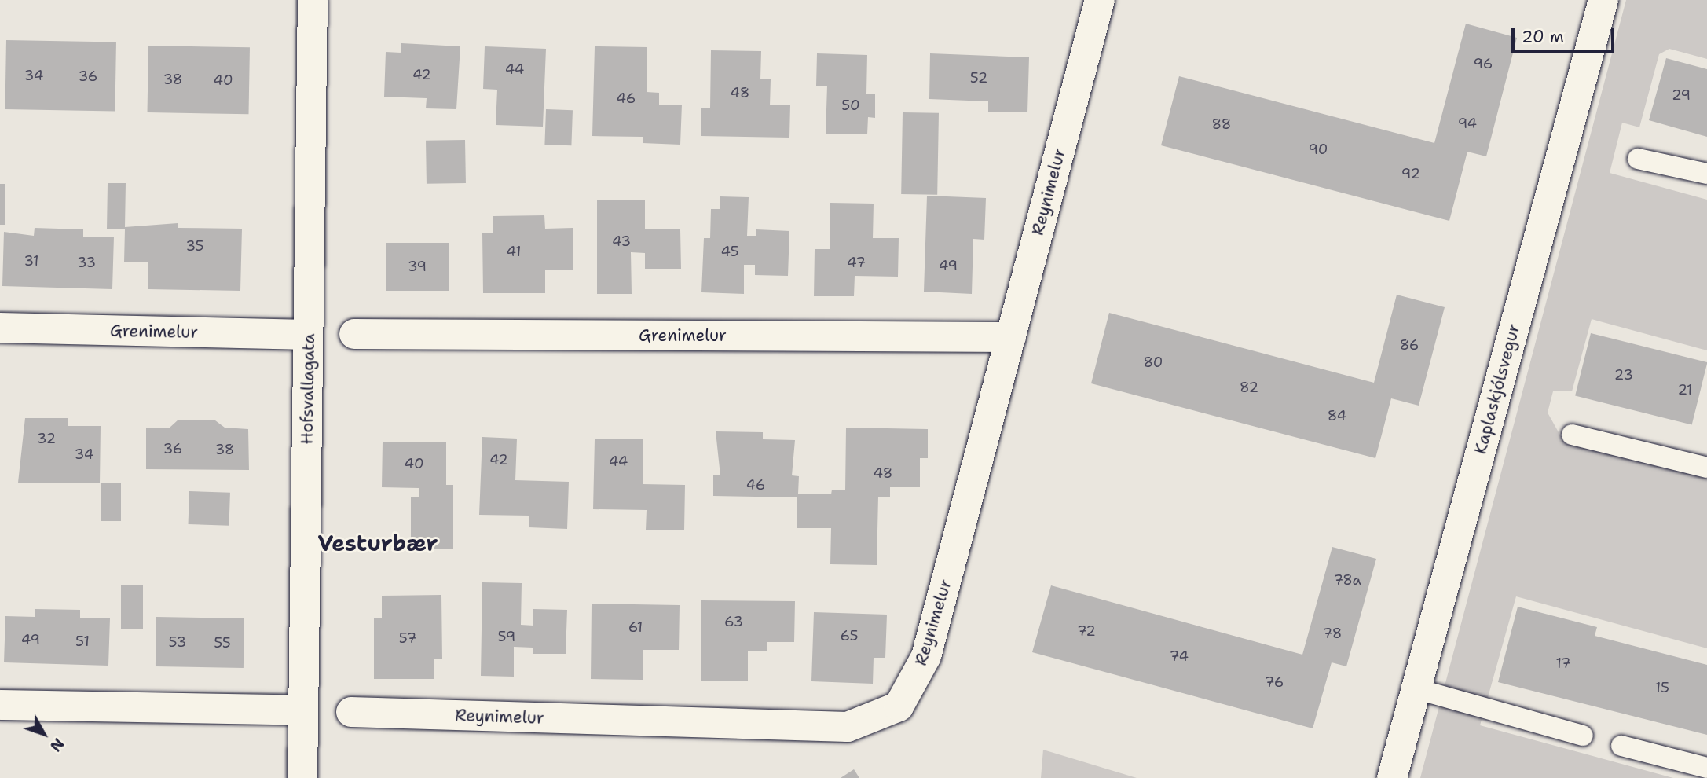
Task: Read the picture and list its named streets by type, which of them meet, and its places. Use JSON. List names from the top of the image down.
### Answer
{
  "streets": {
    "street": [
      "Reynimelur",
      "Grenimelur",
      "Hofsvallagata",
      "Kaplaskjólsvegur"
    ]
  },
  "crossings": [
    ["Reynimelur", "Grenimelur"],
    ["Grenimelur", "Hofsvallagata"]
  ],
  "districts": ["Vesturbær"],
  "house_numbers": [
    "96",
    "44",
    "42",
    "34",
    "36",
    "52",
    "38",
    "40",
    "48",
    "29",
    "46",
    "50",
    "94",
    "88",
    "90",
    "92",
    "43",
    "35",
    "41",
    "45",
    "31",
    "33",
    "47",
    "49",
    "39",
    "86",
    "80",
    "23",
    "82",
    "21",
    "84",
    "32",
    "36",
    "38",
    "34",
    "42",
    "44",
    "40",
    "48",
    "46",
    "78a",
    "63",
    "61",
    "72",
    "78",
    "65",
    "59",
    "57",
    "49",
    "51",
    "53",
    "55",
    "74",
    "17",
    "76",
    "15"
  ],
  "scale_bar": "20 m",
  "north": "bottom right"
}
